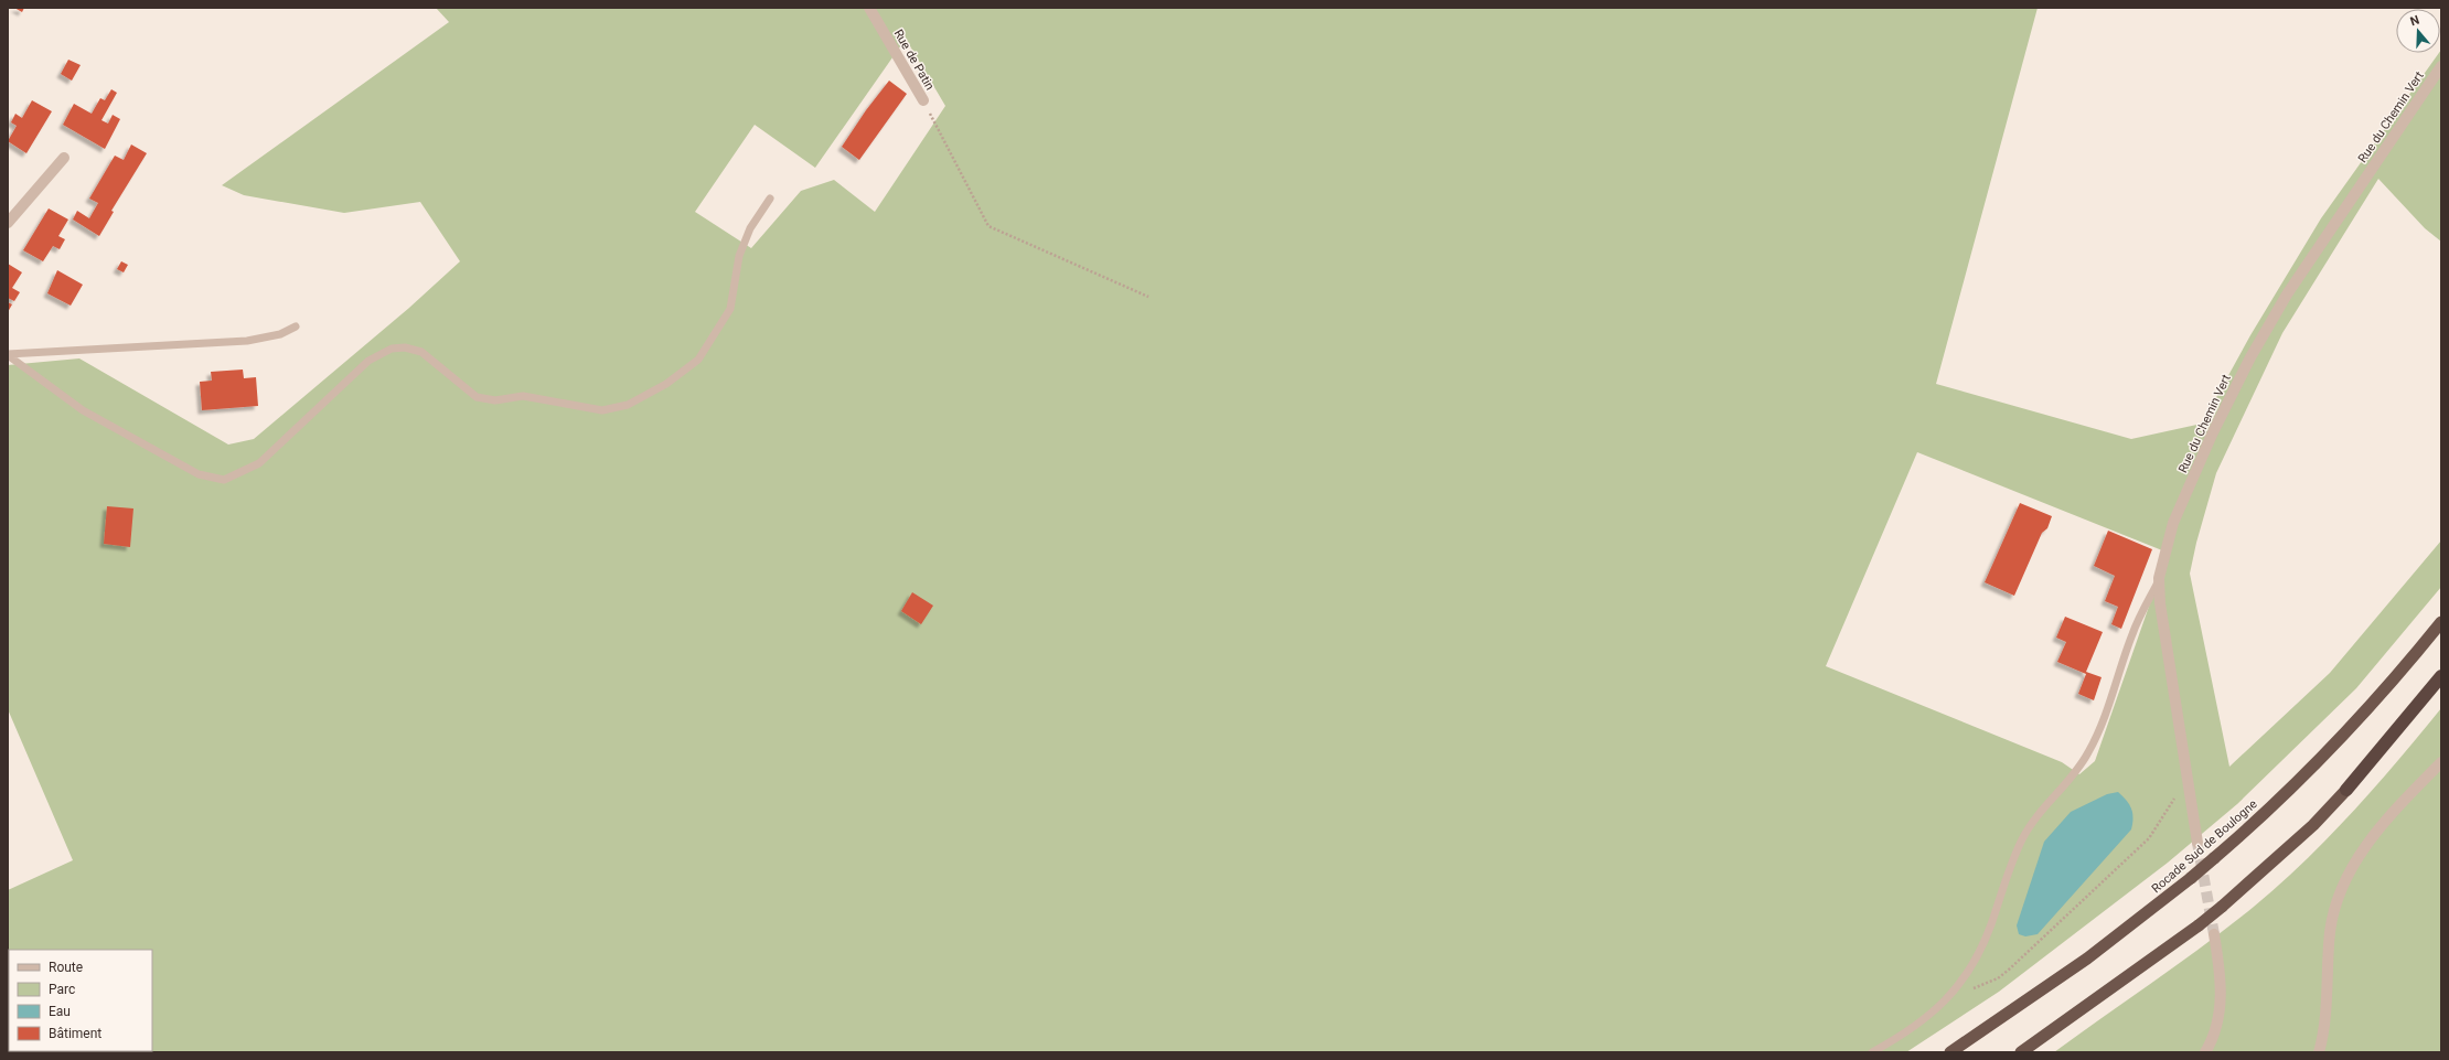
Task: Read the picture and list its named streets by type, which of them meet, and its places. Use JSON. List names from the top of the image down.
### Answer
{
  "streets": {
    "highway": ["Rocade Sud de Boulogne"],
    "street": ["Rue de Patin", "Rue du Chemin Vert"]
  },
  "legend": [
    "Route",
    "Parc",
    "Eau",
    "Bâtiment"
  ],
  "north": "top"
}
